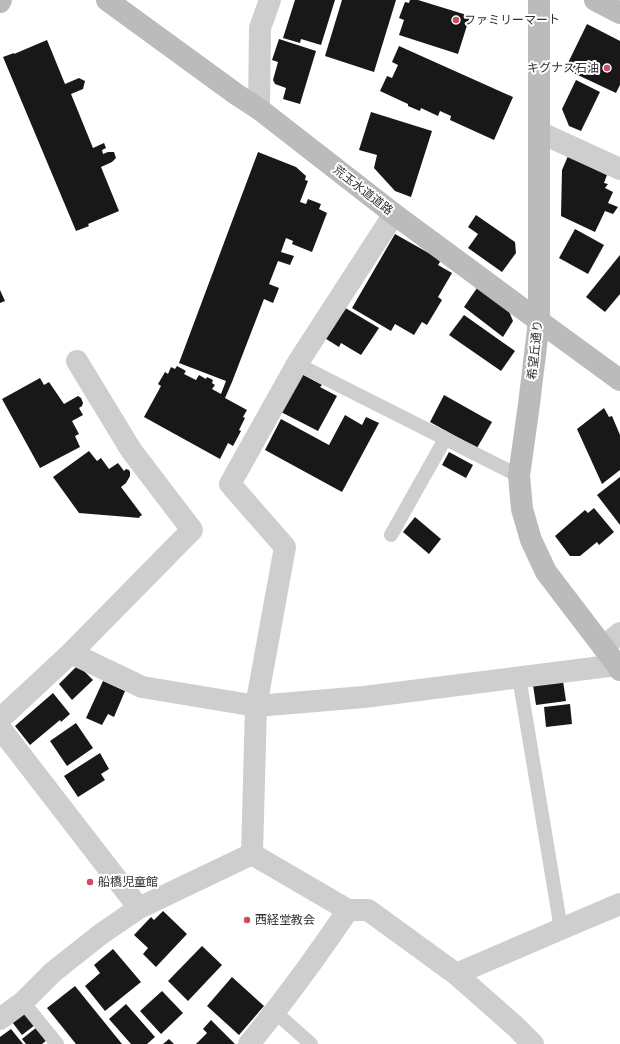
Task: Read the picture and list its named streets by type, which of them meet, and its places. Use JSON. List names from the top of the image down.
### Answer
{
  "streets": {
    "street": ["荒玉水道道路", "希望丘通り"]
  },
  "crossings": [
    ["荒玉水道道路", "希望丘通り"]
  ],
  "places": [
    "ファミリーマート",
    "キグナス石油",
    "船橋児童館",
    "西経堂教会"
  ]
}
